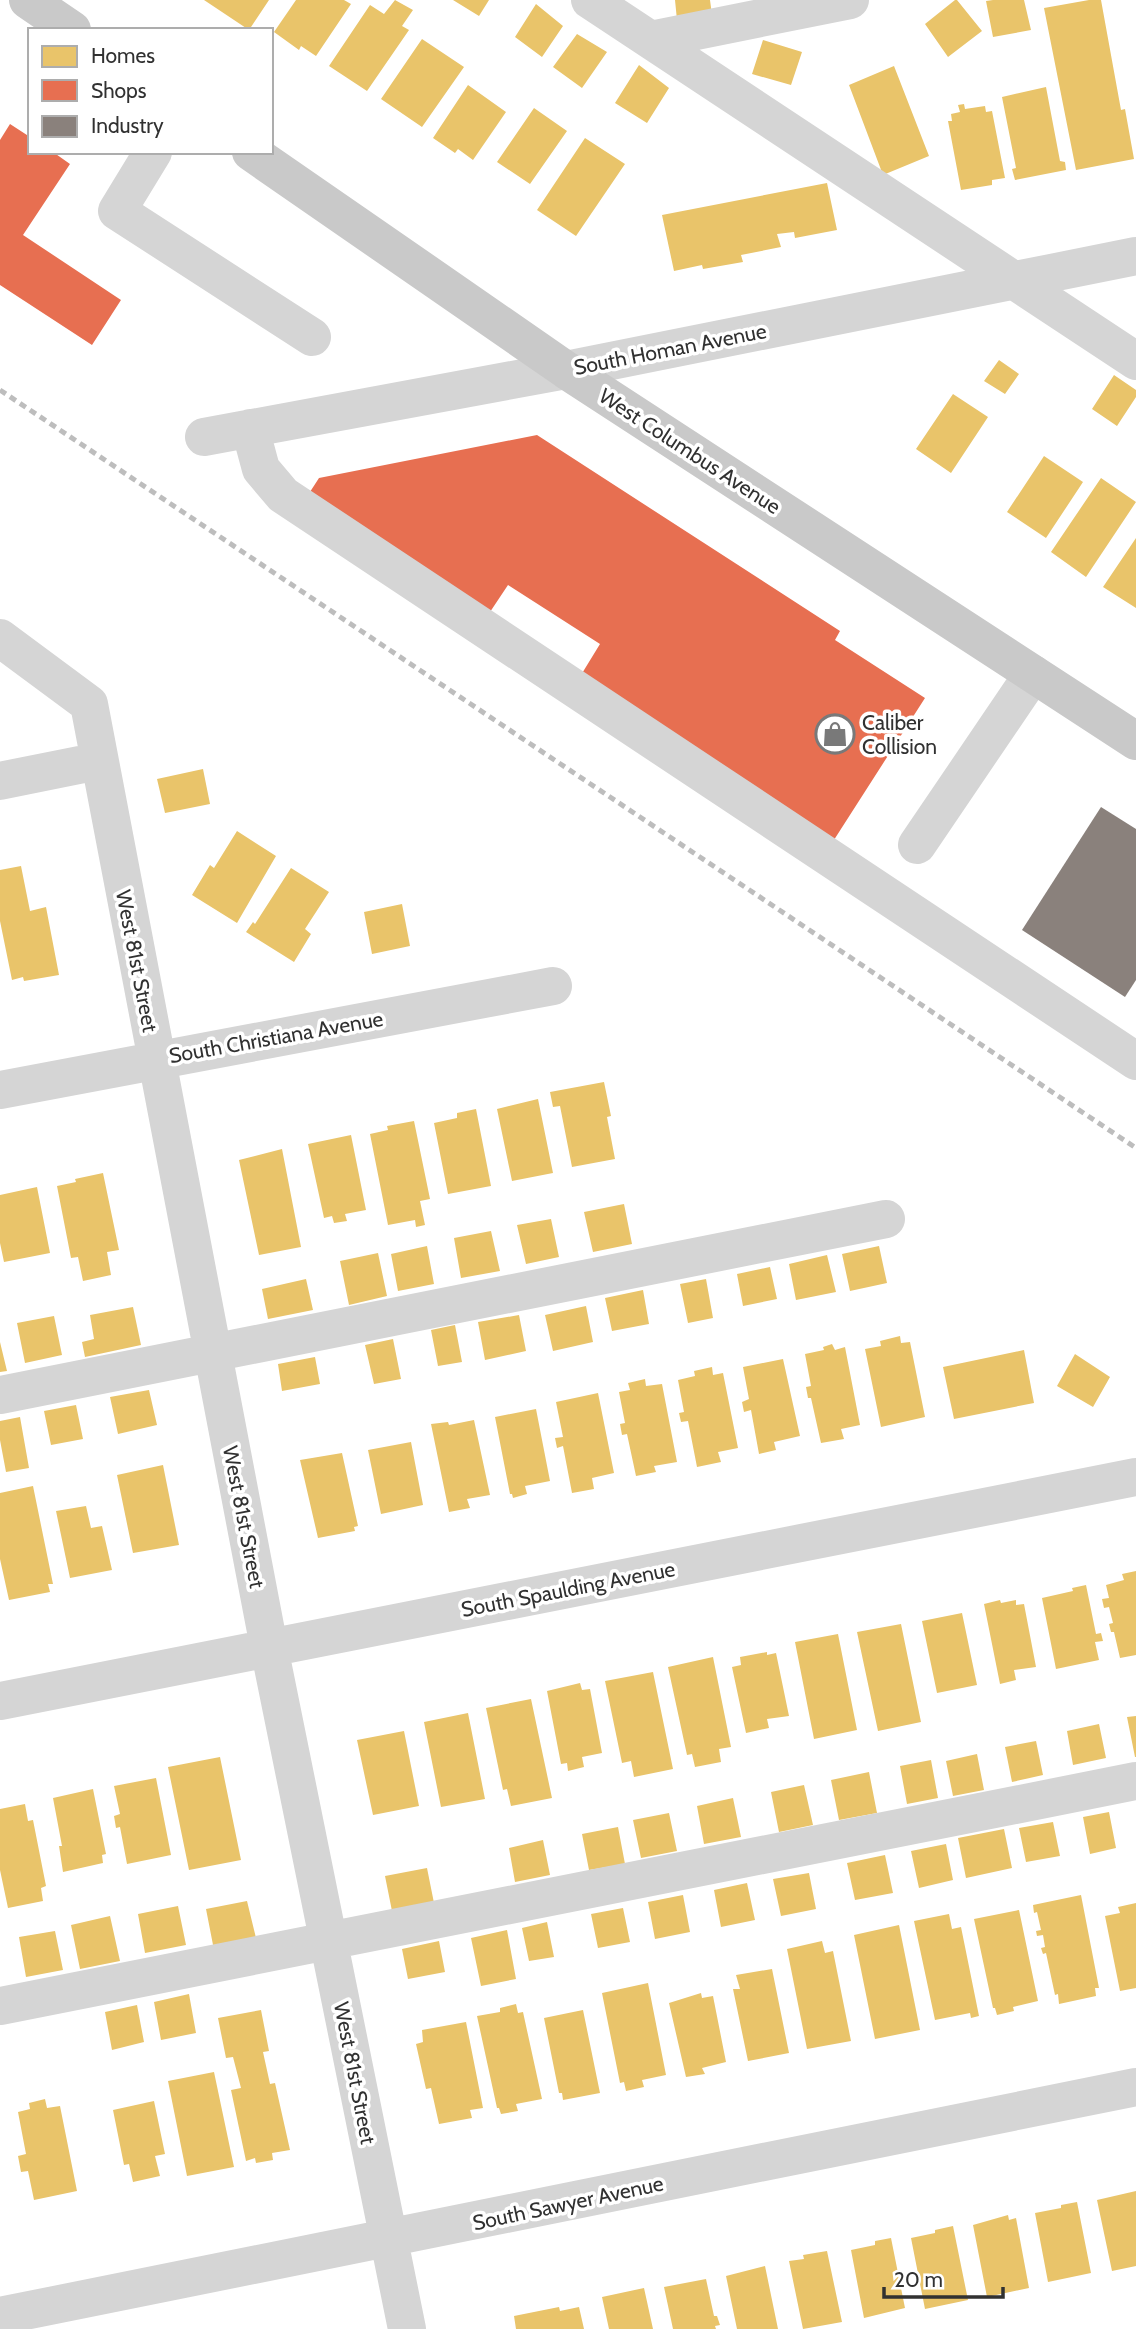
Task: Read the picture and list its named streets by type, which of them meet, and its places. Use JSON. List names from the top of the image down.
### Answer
{
  "streets": {
    "main road": ["West Columbus Avenue"],
    "street": [
      "South Homan Avenue",
      "West 81st Street",
      "South Christiana Avenue",
      "South Spaulding Avenue",
      "South Sawyer Avenue"
    ]
  },
  "crossings": [
    ["South Homan Avenue", "West Columbus Avenue"],
    ["West 81st Street", "South Christiana Avenue"],
    ["West 81st Street", "South Spaulding Avenue"],
    ["West 81st Street", "South Sawyer Avenue"]
  ],
  "places": {
    "shop": ["Caliber Collision"]
  },
  "legend": ["Homes", "Shops", "Industry"],
  "scale_bar": "20 m"
}
